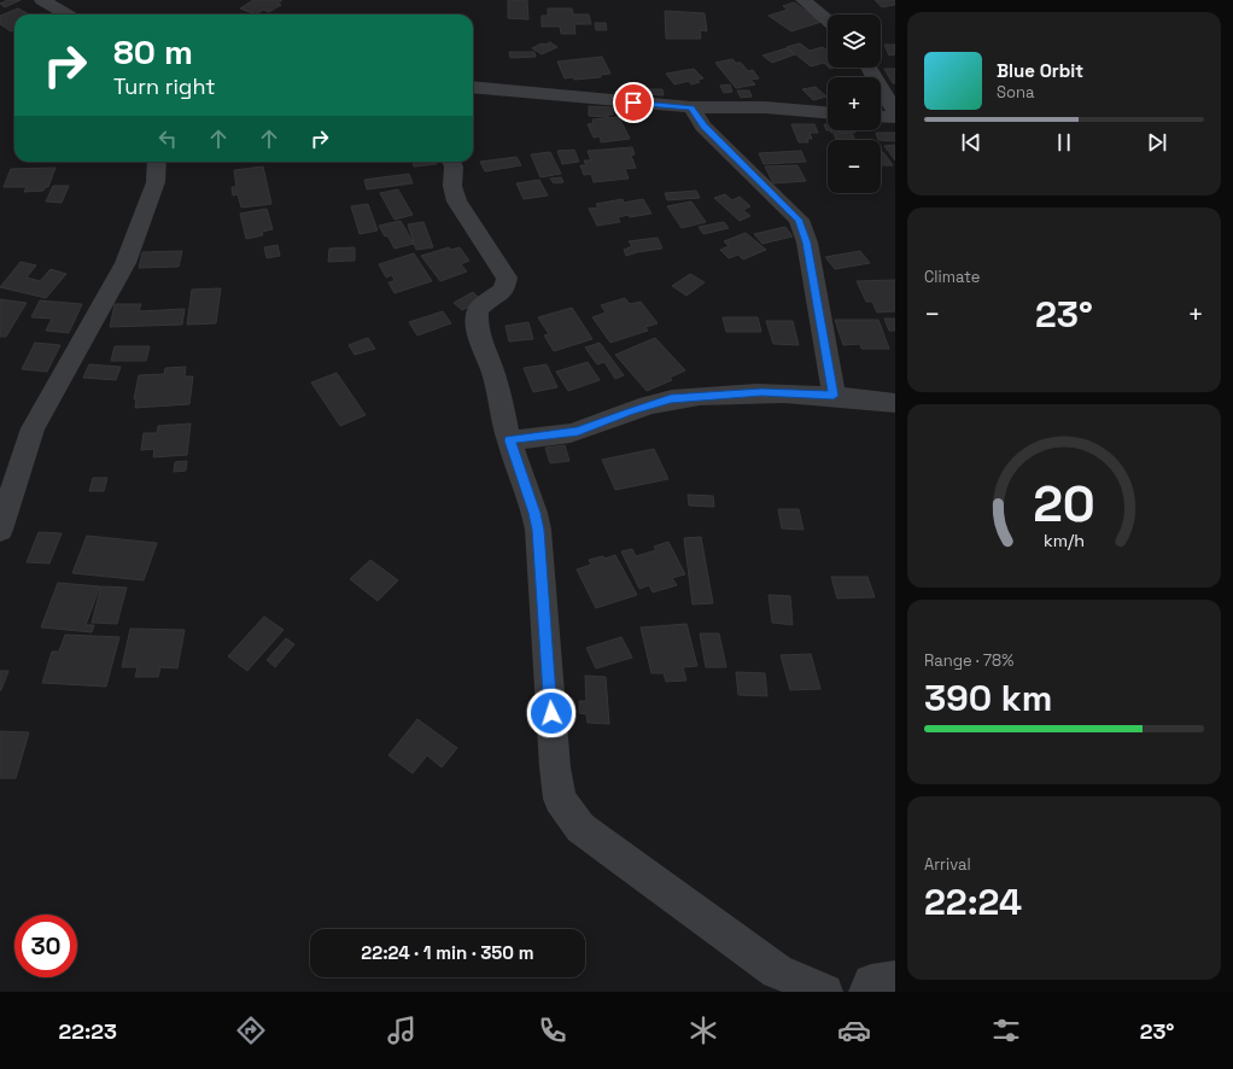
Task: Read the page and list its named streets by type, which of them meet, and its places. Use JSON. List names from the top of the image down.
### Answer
{
  "page": {
    "map_buttons": ["+", "−"],
    "turn": ["80 m", "Turn right"],
    "song": ["Blue Orbit", "Sona"],
    "tile": [
      "Climate",
      ["Range · 78%", "390 km"],
      ["Arrival", "22:24"]
    ],
    "heat": ["−", "23°", "+"],
    "limit": "30",
    "trip": "22:24 · 1 min · 350 m",
    "tabs": ["22:23", "23°"],
    "gauge": ["20", "km/h"]
  }
}
